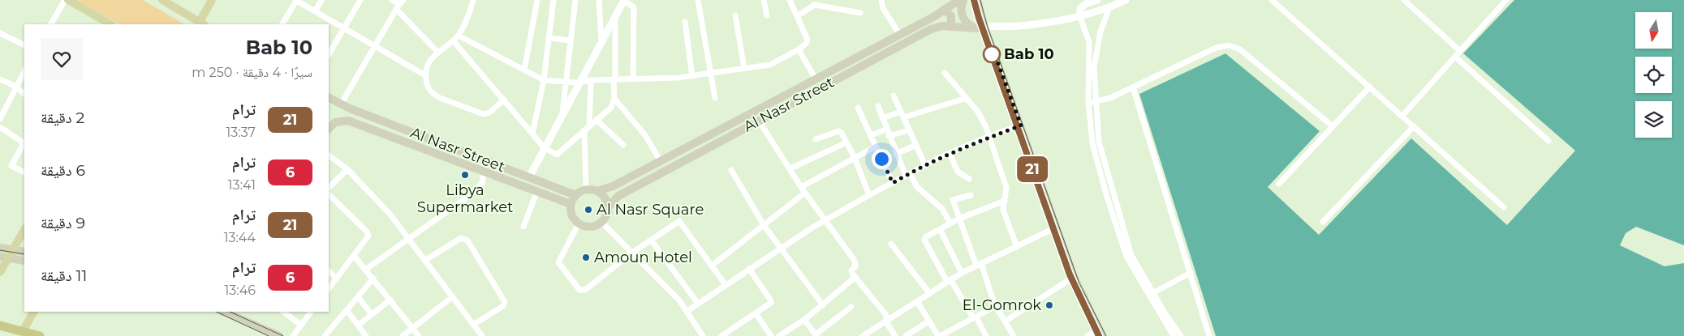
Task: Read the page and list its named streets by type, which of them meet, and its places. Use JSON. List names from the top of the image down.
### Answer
{
  "streets": {
    "main road": ["Al Nasr Street"]
  },
  "places": [
    "Bab 10",
    "Libya Supermarket",
    "Al Nasr Square",
    "Amoun Hotel",
    "El-Gomrok"
  ],
  "lines": ["tram line 21"],
  "north": "bottom",
  "page": {
    "on_map": "21",
    "heading": ["Bab 10", "سيرًا · 4 دقيقة · 250 m"],
    "list": [
      {
        "mark": "21",
        "name": "ترام",
        "note": "13:37",
        "value": "2 دقيقة"
      },
      {
        "mark": "6",
        "name": "ترام",
        "note": "13:41",
        "value": "6 دقيقة"
      },
      {
        "mark": "21",
        "name": "ترام",
        "note": "13:44",
        "value": "9 دقيقة"
      },
      {
        "mark": "6",
        "name": "ترام",
        "note": "13:46",
        "value": "11 دقيقة"
      }
    ]
  }
}
